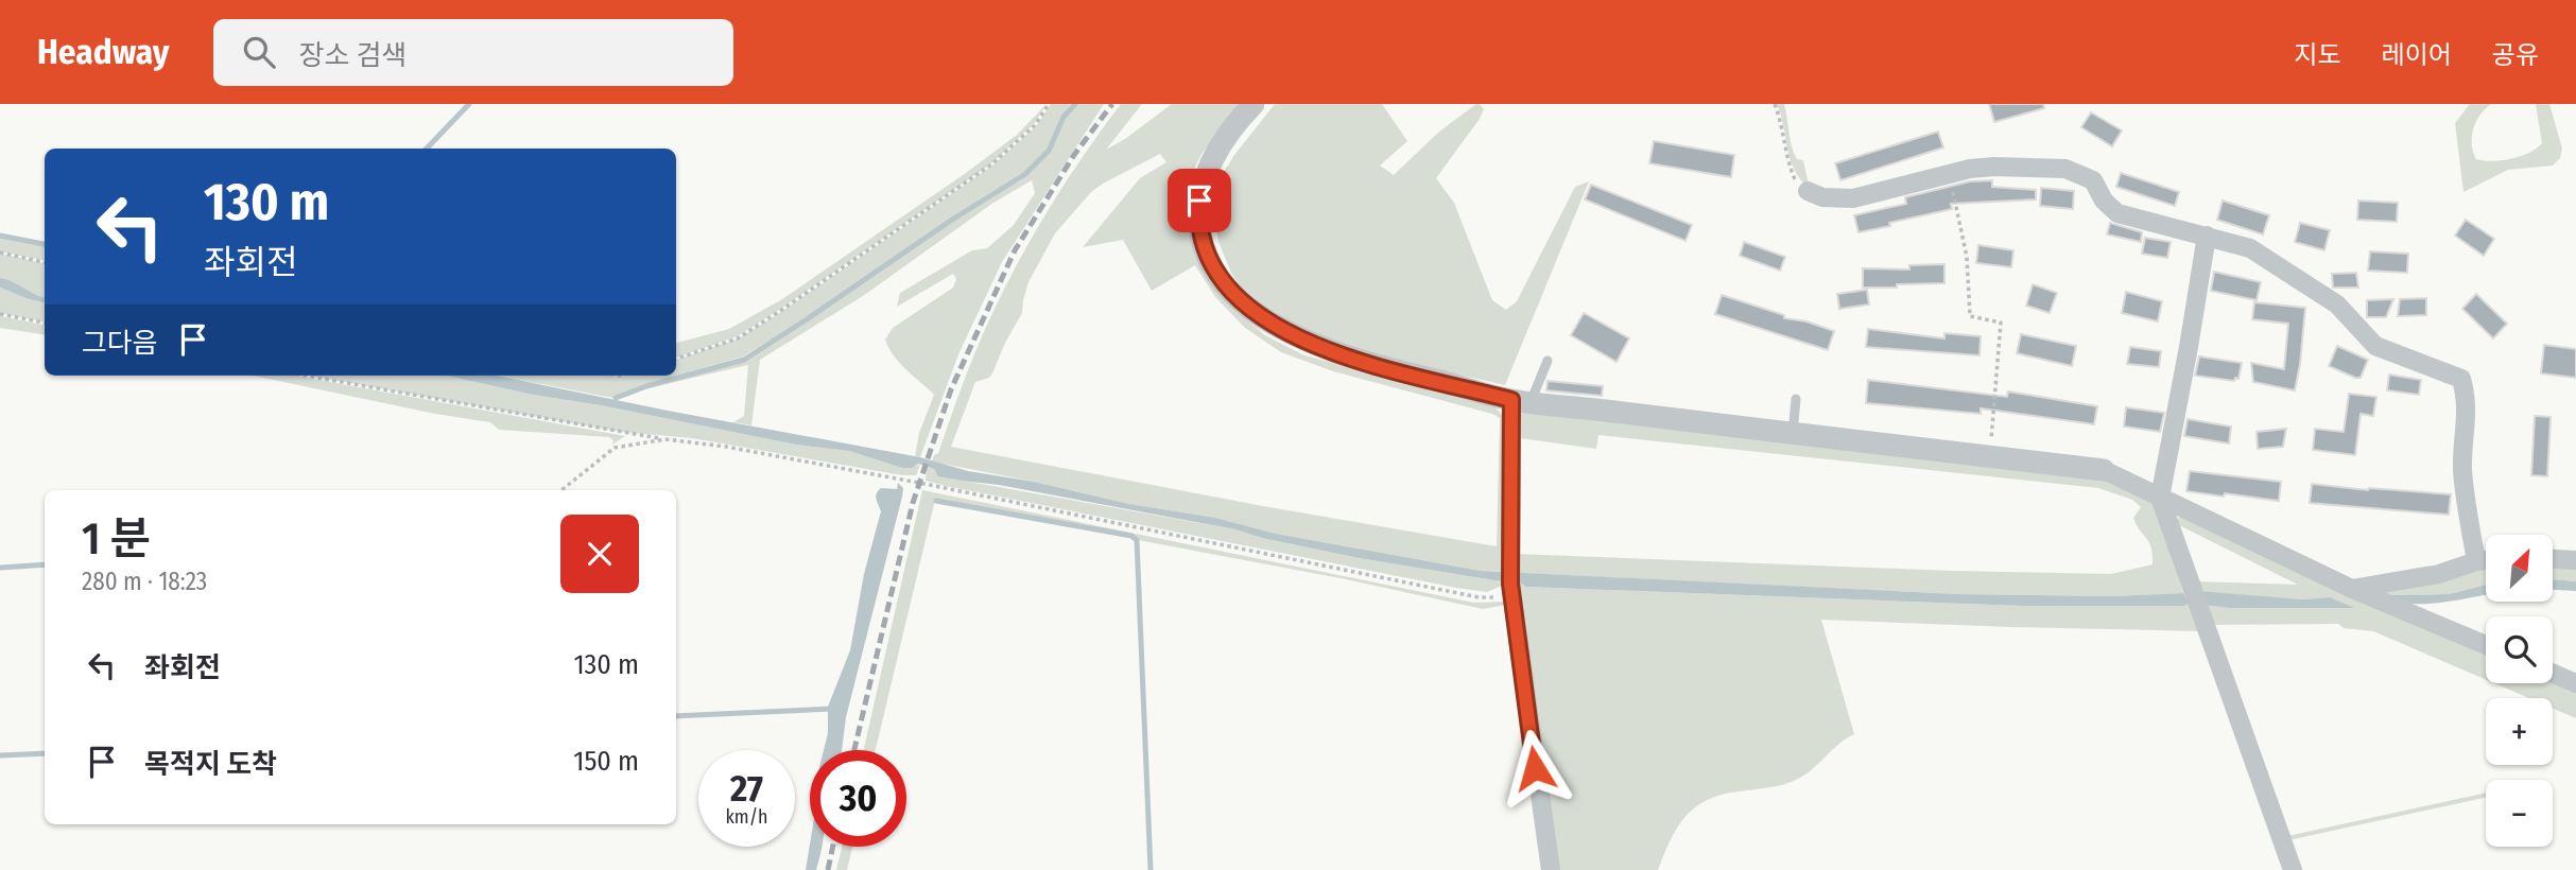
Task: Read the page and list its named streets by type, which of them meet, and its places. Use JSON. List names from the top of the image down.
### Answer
{
  "north": "top right",
  "page": {
    "header": "Headway",
    "search": "장소 검색",
    "nav": ["지도", "레이어", "공유"],
    "turn": ["130 m", "좌회전"],
    "then": "그다음",
    "heading": ["1 분", "280 m · 18:23"],
    "map_buttons": ["+", "−"],
    "list": [
      {
        "name": "좌회전",
        "value": "130 m"
      },
      {
        "name": "목적지 도착",
        "value": "150 m"
      }
    ],
    "speed": "27 km/h",
    "limit": "30"
  }
}
